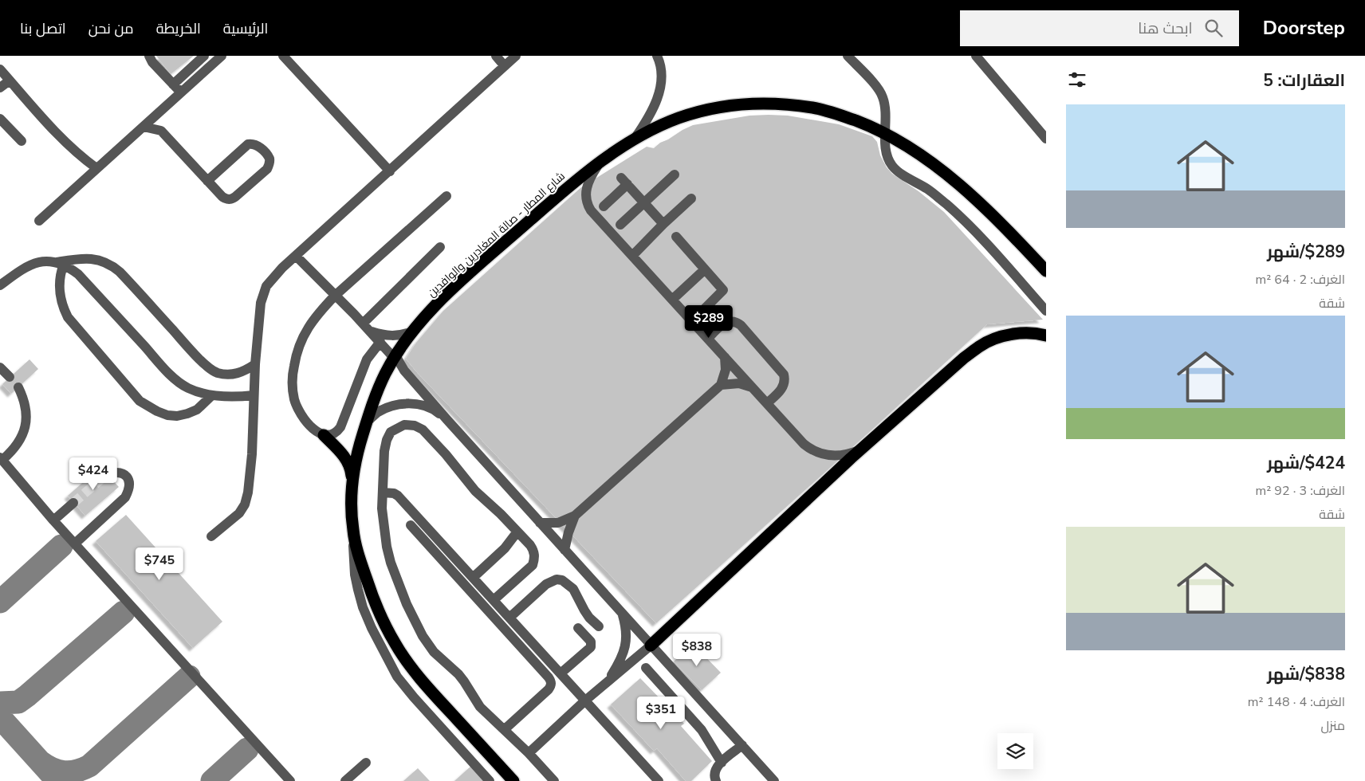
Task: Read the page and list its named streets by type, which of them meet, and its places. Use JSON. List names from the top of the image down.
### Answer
{
  "streets": {
    "highway": ["شارع المطار - صالة المغادرين والوافدين"]
  },
  "page": {
    "header": "Doorstep",
    "search": "ابحث هنا",
    "nav": [
      "الرئيسية",
      "الخريطة",
      "من نحن",
      "اتصل بنا"
    ],
    "heading": "العقارات: 5",
    "list": [
      {
        "name": "$289/شهر",
        "note": "الغرف: 2 · 64 m² · شقة"
      },
      {
        "name": "$424/شهر",
        "note": "الغرف: 3 · 92 m² · شقة"
      },
      {
        "name": "$838/شهر",
        "note": "الغرف: 4 · 148 m² · منزل"
      }
    ],
    "price": [
      "$289",
      "$424",
      "$745",
      "$838",
      "$351"
    ]
  }
}
